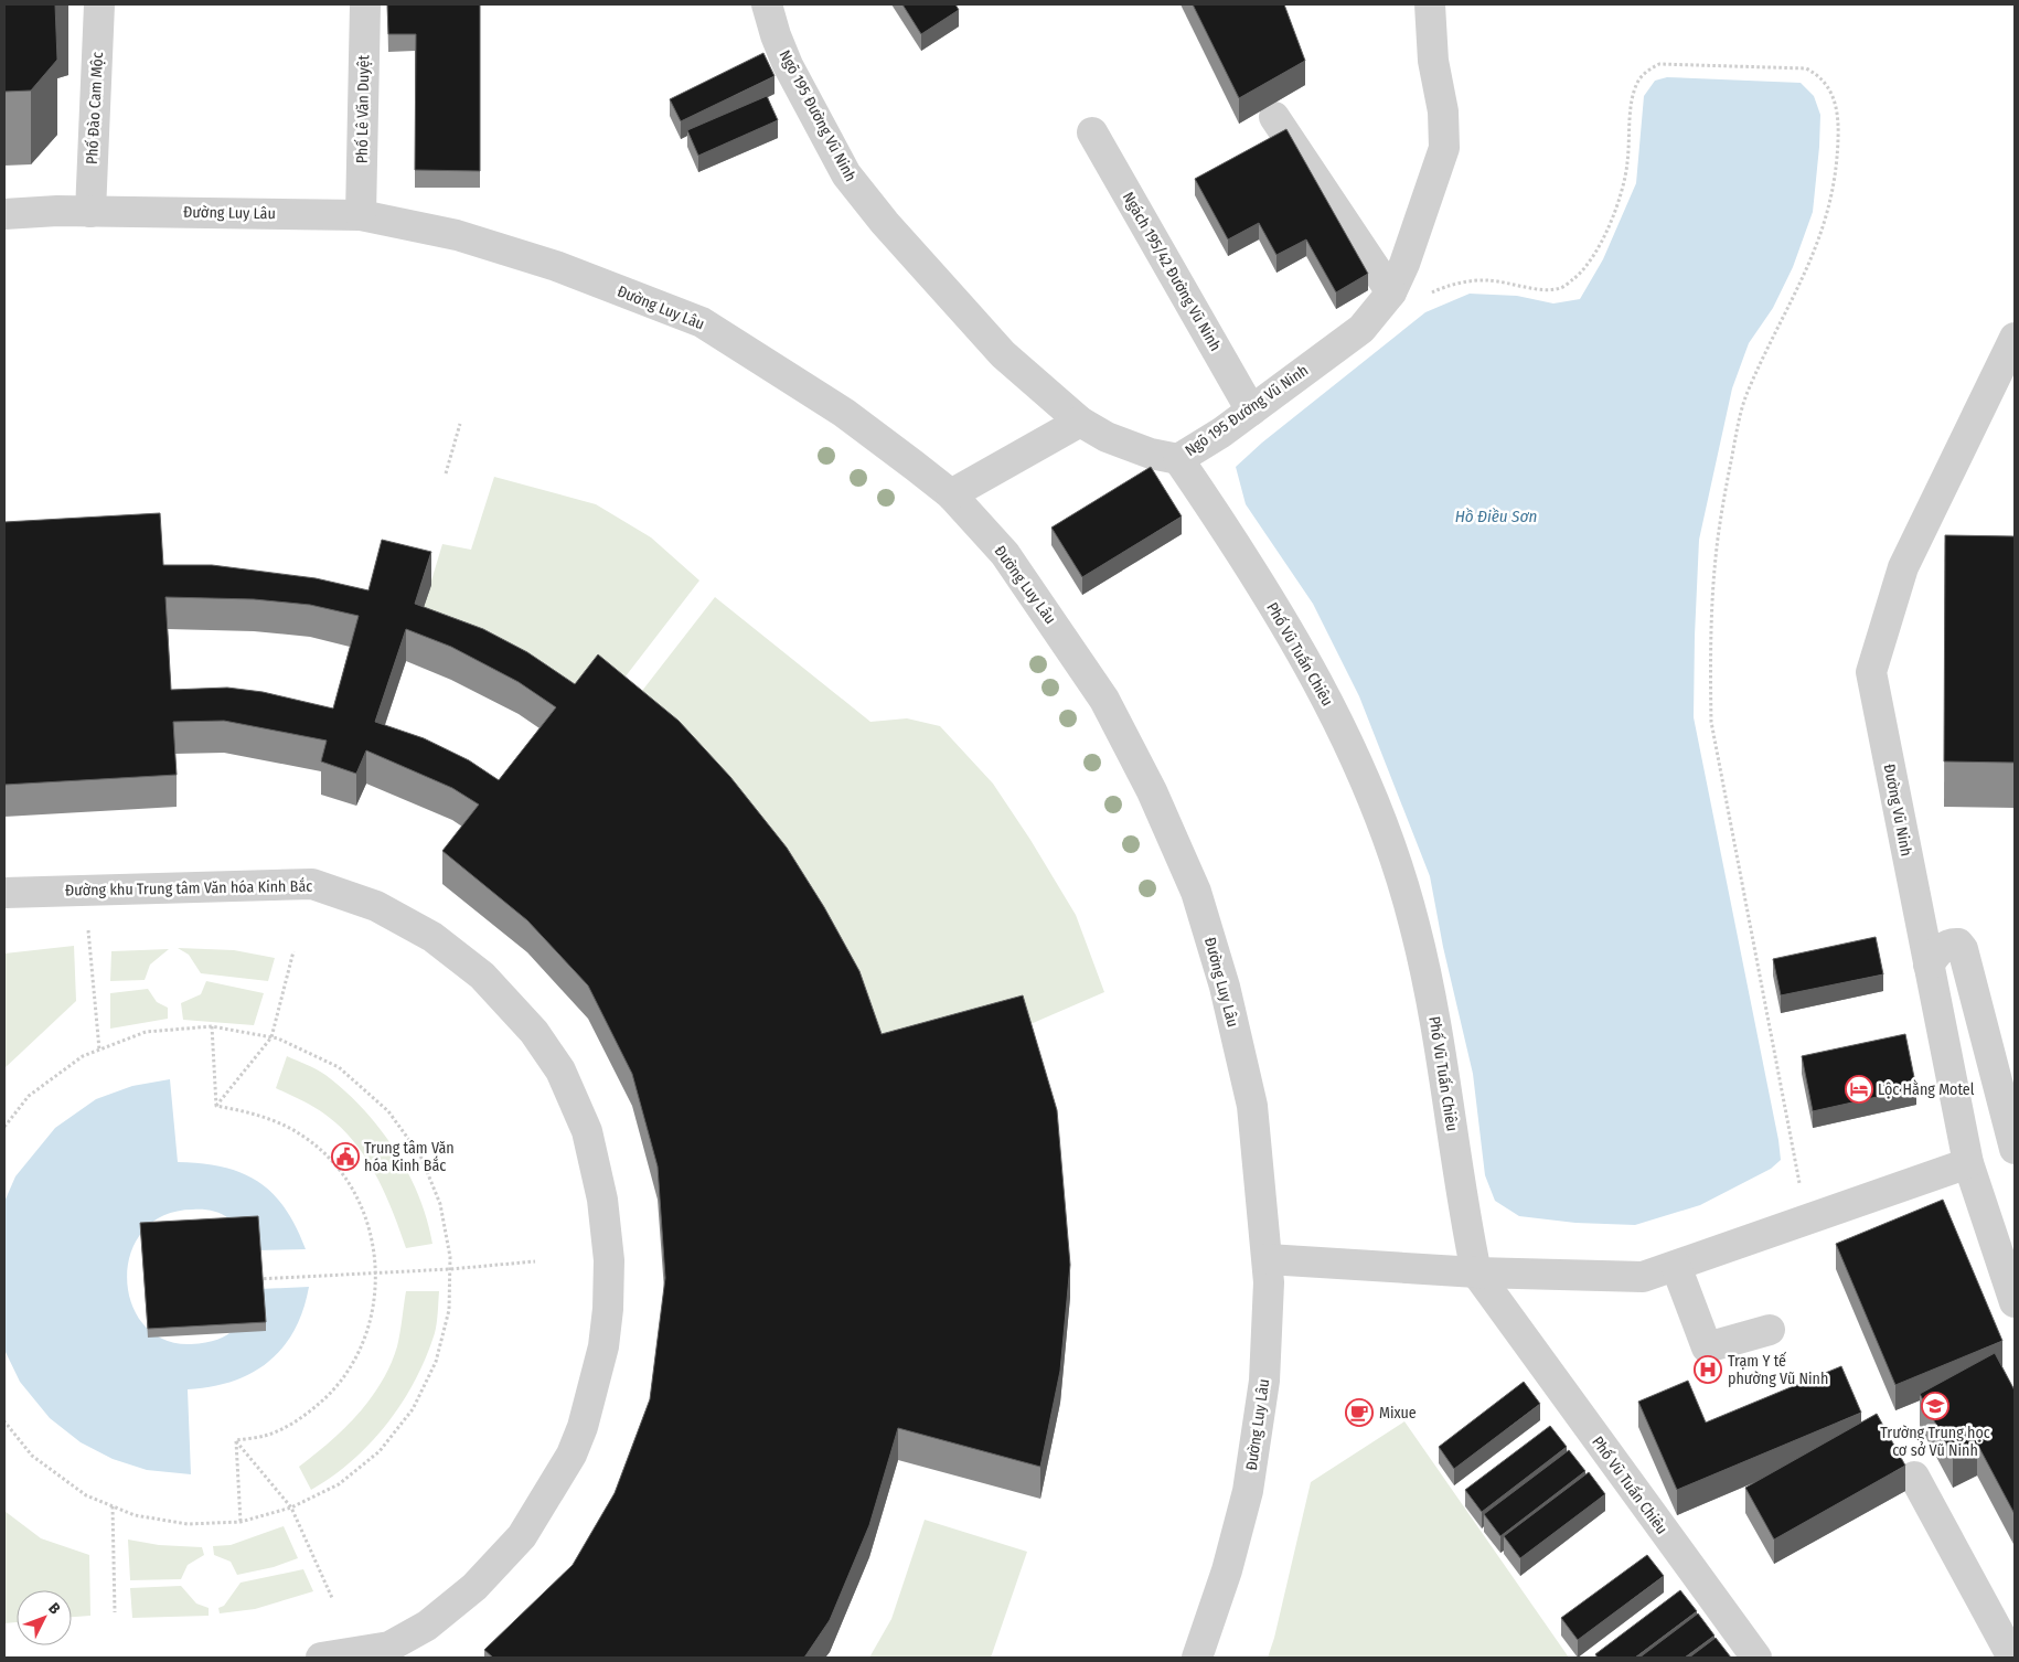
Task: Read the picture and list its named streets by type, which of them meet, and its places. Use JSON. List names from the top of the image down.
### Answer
{
  "streets": {
    "street": [
      "Phố Đào Cam Mộc",
      "Phố Lê Văn Duyệt",
      "Ngõ 195 Đường Vũ Ninh",
      "Đường Luy Lâu",
      "Ngách 195/42 Đường Vũ Ninh",
      "Phố Vũ Tuấn Chiêu",
      "Đường Vũ Ninh",
      "Đường khu Trung tâm Văn hóa Kinh Bắc"
    ]
  },
  "crossings": [
    ["Phố Đào Cam Mộc", "Đường Luy Lâu"],
    ["Phố Lê Văn Duyệt", "Đường Luy Lâu"],
    ["Ngõ 195 Đường Vũ Ninh", "Ngách 195/42 Đường Vũ Ninh"],
    ["Ngõ 195 Đường Vũ Ninh", "Phố Vũ Tuấn Chiêu"]
  ],
  "water": ["Hồ Điều Sơn"],
  "places": {
    "hotel": ["Lộc Hằng Motel"],
    "public building": ["Trung tâm Văn hóa Kinh Bắc"],
    "hospital": ["Trạm Y tế phường Vũ Ninh"],
    "school or university": ["Trường Trung học cơ sở Vũ Ninh"],
    "cafe": ["Mixue"]
  },
  "north": "top right"
}
